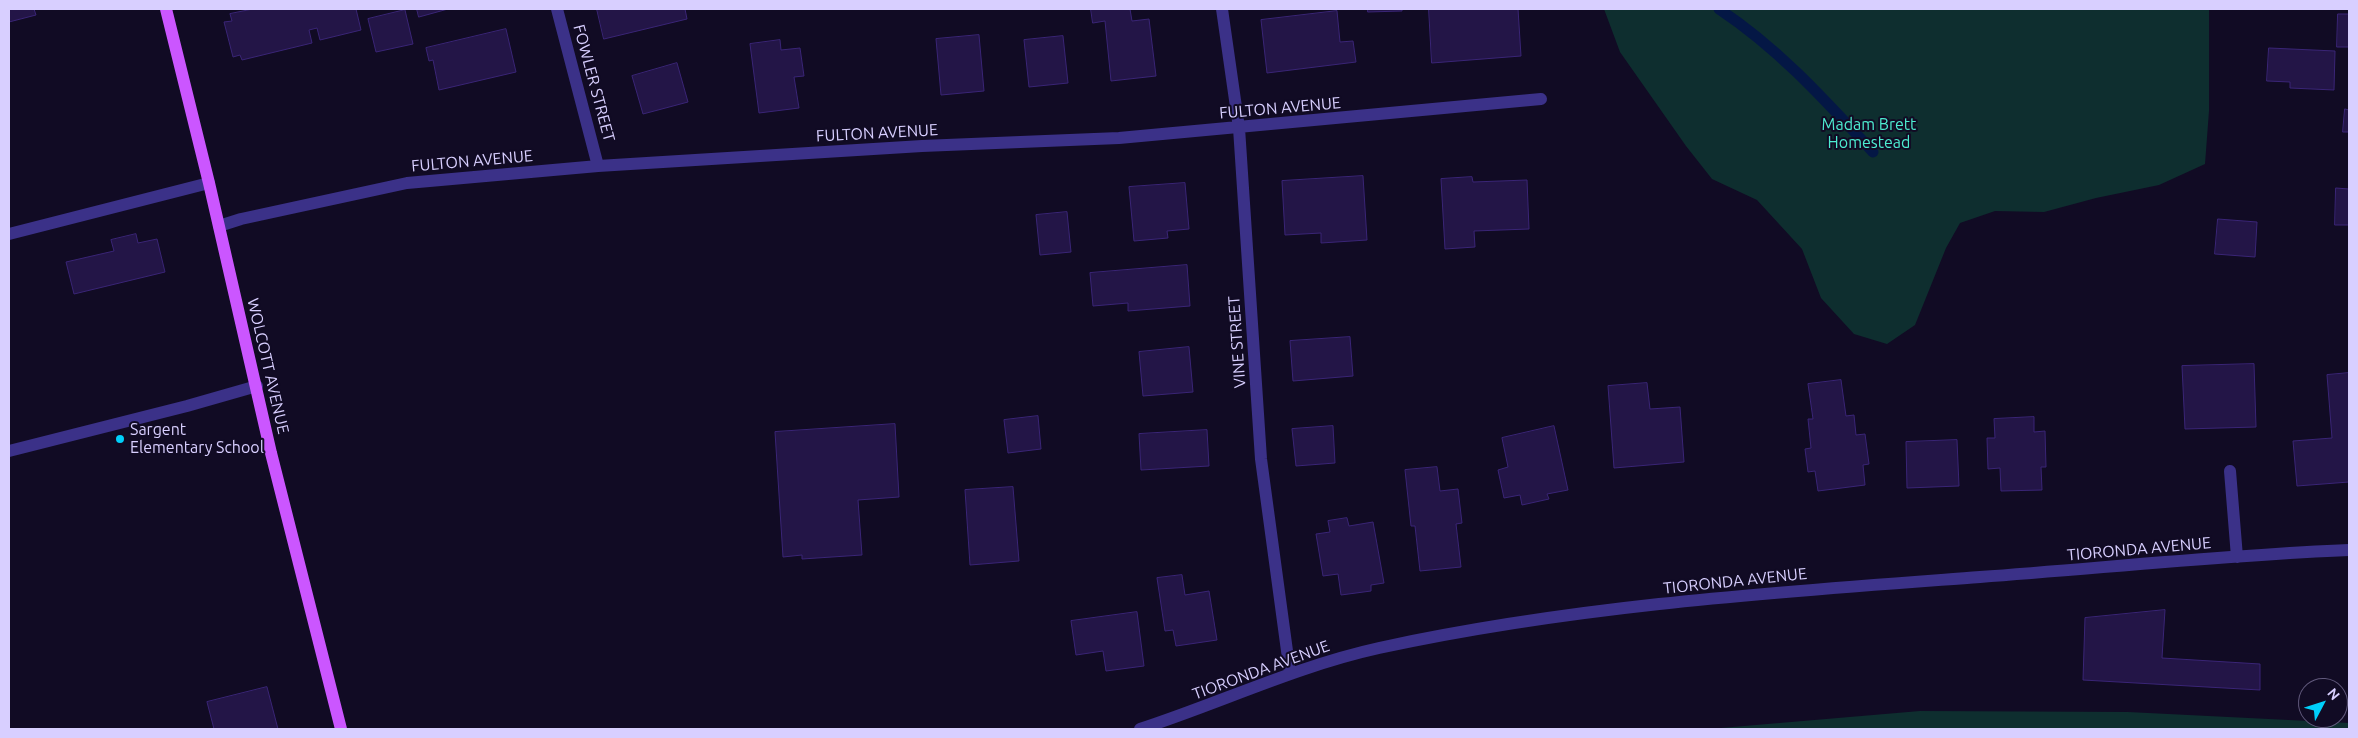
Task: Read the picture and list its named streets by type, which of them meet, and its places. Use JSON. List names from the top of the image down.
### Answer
{
  "streets": {
    "main road": ["WOLCOTT AVENUE"],
    "street": [
      "FOWLER STREET",
      "FULTON AVENUE",
      "VINE STREET",
      "TIORONDA AVENUE"
    ]
  },
  "crossings": [
    ["FOWLER STREET", "FULTON AVENUE"],
    ["FULTON AVENUE", "VINE STREET"],
    ["FULTON AVENUE", "WOLCOTT AVENUE"],
    ["VINE STREET", "TIORONDA AVENUE"]
  ],
  "parks": ["Madam Brett Homestead"],
  "places": ["Sargent Elementary School"],
  "north": "top right"
}
